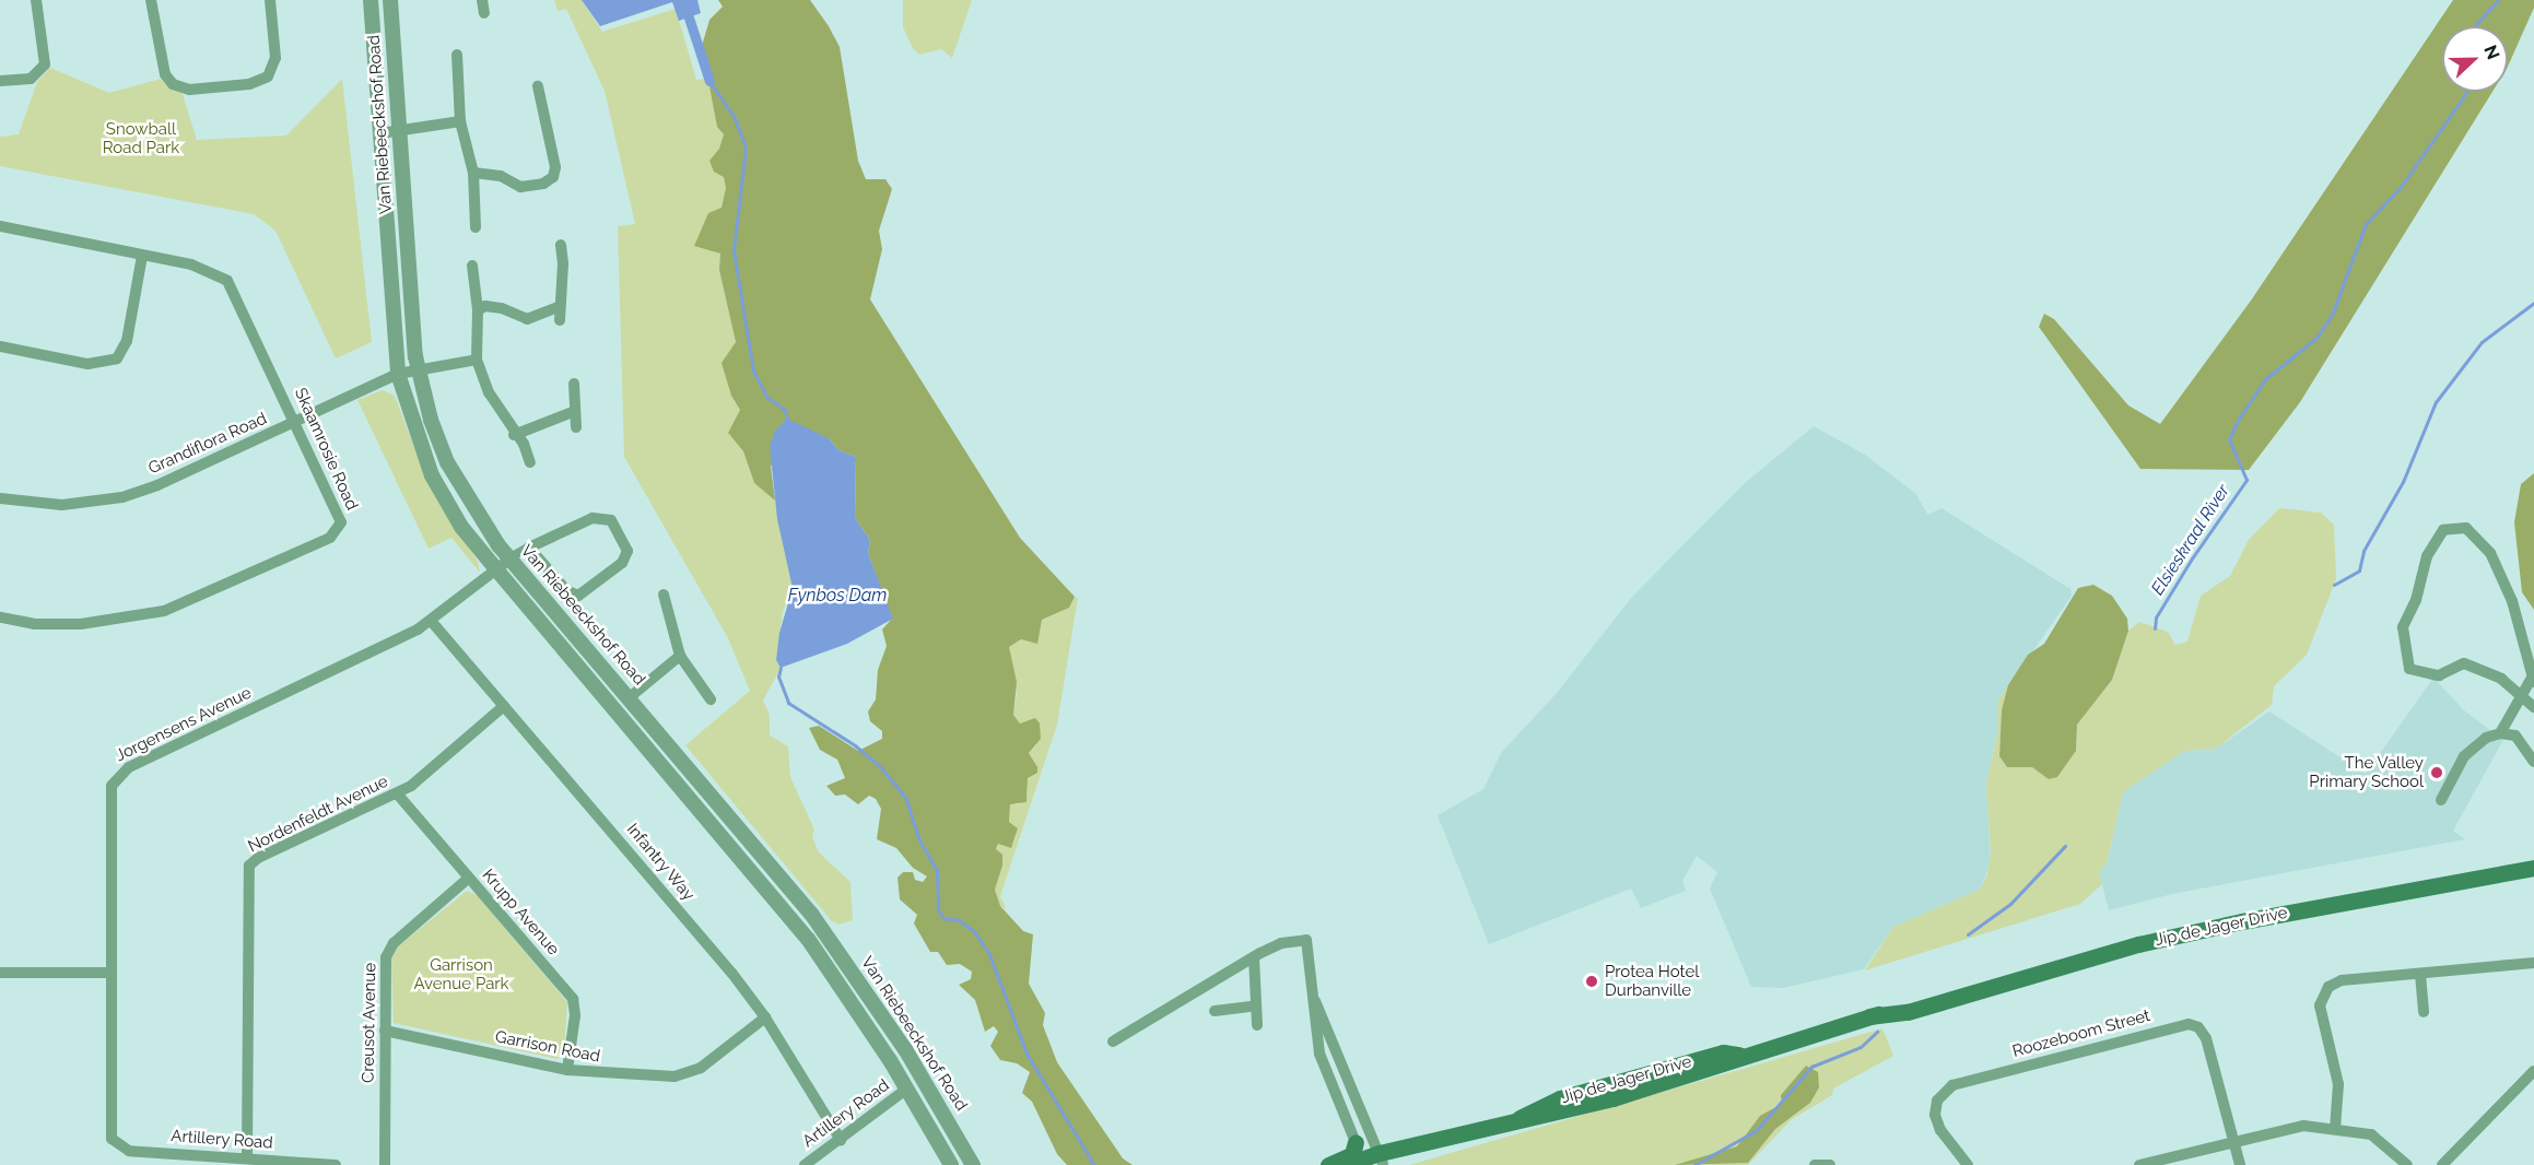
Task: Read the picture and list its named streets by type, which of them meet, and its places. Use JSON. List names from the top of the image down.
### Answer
{
  "streets": {
    "main road": ["Jip de Jager Drive"],
    "street": [
      "Van Riebeeckshof Road",
      "Grandiflora Road",
      "Skaamrosie Road",
      "Jorgensens Avenue",
      "Nordenfeldt Avenue",
      "Infantry Way",
      "Krupp Avenue",
      "Creusot Avenue",
      "Roozeboom Street",
      "Garrison Road",
      "Artillery Road"
    ]
  },
  "crossings": [
    ["Van Riebeeckshof Road", "Grandiflora Road"],
    ["Van Riebeeckshof Road", "Jorgensens Avenue"],
    ["Van Riebeeckshof Road", "Artillery Road"],
    ["Grandiflora Road", "Skaamrosie Road"],
    ["Jorgensens Avenue", "Infantry Way"],
    ["Jorgensens Avenue", "Artillery Road"],
    ["Nordenfeldt Avenue", "Infantry Way"],
    ["Nordenfeldt Avenue", "Krupp Avenue"],
    ["Nordenfeldt Avenue", "Artillery Road"],
    ["Infantry Way", "Garrison Road"],
    ["Infantry Way", "Artillery Road"],
    ["Krupp Avenue", "Creusot Avenue"],
    ["Krupp Avenue", "Garrison Road"],
    ["Creusot Avenue", "Garrison Road"]
  ],
  "water": ["Elsieskraal River", "Fynbos Dam"],
  "parks": ["Snowball Road Park", "Garrison Avenue Park"],
  "places": ["The Valley Primary School", "Protea Hotel Durbanville"],
  "north": "right"
}
